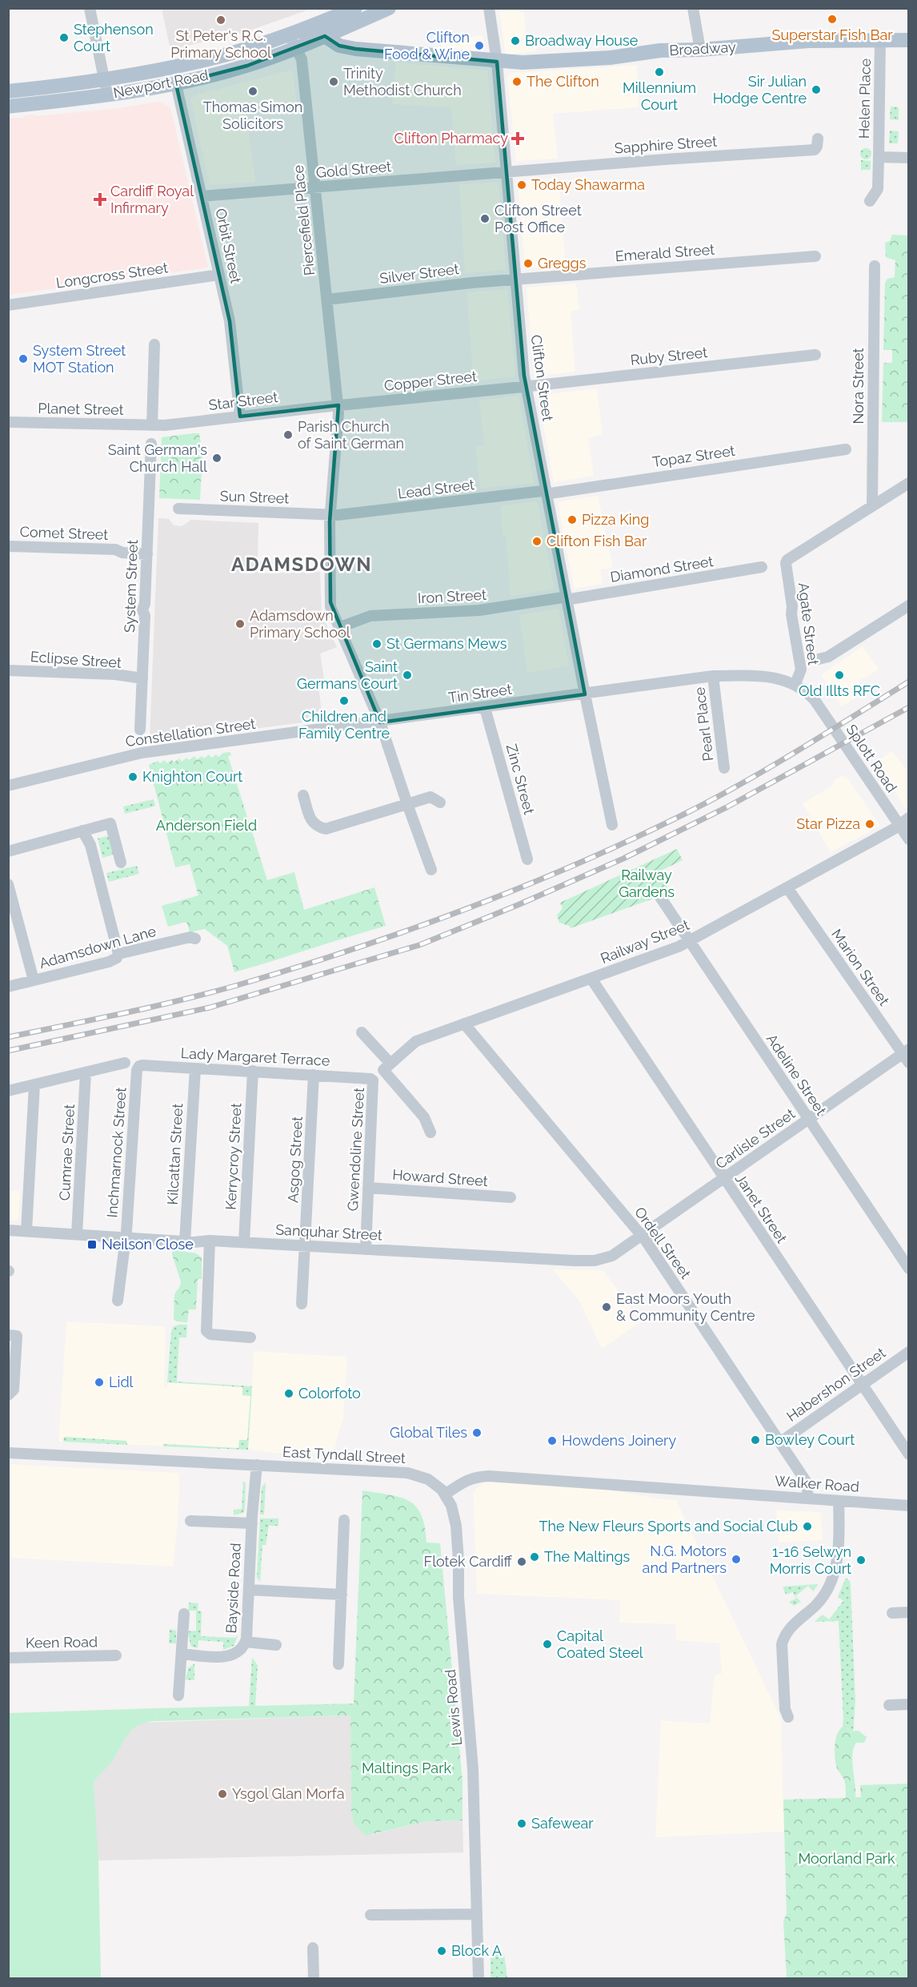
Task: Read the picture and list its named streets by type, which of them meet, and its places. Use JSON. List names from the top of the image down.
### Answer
{
  "streets": {
    "main road": ["Broadway", "Newport Road"],
    "street": [
      "Helen Place",
      "Sapphire Street",
      "Gold Street",
      "Piercefield Place",
      "Orbit Street",
      "Emerald Street",
      "Silver Street",
      "Longcross Street",
      "Ruby Street",
      "Clifton Street",
      "Copper Street",
      "Nora Street",
      "Star Street",
      "Planet Street",
      "Topaz Street",
      "Lead Street",
      "Sun Street",
      "Comet Street",
      "Diamond Street",
      "System Street",
      "Iron Street",
      "Agate Street",
      "Eclipse Street",
      "Tin Street",
      "Pearl Place",
      "Constellation Street",
      "Splott Road",
      "Zinc Street",
      "Railway Street",
      "Adamsdown Lane",
      "Marion Street",
      "Lady Margaret Terrace",
      "Adeline Street",
      "Carlisle Street",
      "Gwendoline Street",
      "Cumrae Street",
      "Inchmarnock Street",
      "Kilcattan Street",
      "Kerrycroy Street",
      "Asgog Street",
      "Howard Street",
      "Janet Street",
      "Sanquhar Street",
      "Ordell Street",
      "Habershon Street",
      "East Tyndall Street",
      "Walker Road",
      "Bayside Road",
      "Keen Road",
      "Lewis Road"
    ]
  },
  "crossings": [
    ["Broadway", "Newport Road"],
    ["Broadway", "Helen Place"],
    ["Broadway", "Piercefield Place"],
    ["Broadway", "Clifton Street"],
    ["Newport Road", "Piercefield Place"],
    ["Newport Road", "Orbit Street"],
    ["Sapphire Street", "Gold Street"],
    ["Sapphire Street", "Clifton Street"],
    ["Gold Street", "Piercefield Place"],
    ["Gold Street", "Orbit Street"],
    ["Gold Street", "Clifton Street"],
    ["Piercefield Place", "Silver Street"],
    ["Piercefield Place", "Copper Street"],
    ["Piercefield Place", "Star Street"],
    ["Piercefield Place", "Lead Street"],
    ["Piercefield Place", "Sun Street"],
    ["Piercefield Place", "Iron Street"],
    ["Piercefield Place", "Tin Street"],
    ["Piercefield Place", "Constellation Street"],
    ["Orbit Street", "Longcross Street"],
    ["Orbit Street", "Star Street"],
    ["Emerald Street", "Silver Street"],
    ["Emerald Street", "Clifton Street"],
    ["Silver Street", "Clifton Street"],
    ["Ruby Street", "Clifton Street"],
    ["Ruby Street", "Copper Street"],
    ["Clifton Street", "Copper Street"],
    ["Clifton Street", "Topaz Street"],
    ["Clifton Street", "Lead Street"],
    ["Clifton Street", "Diamond Street"],
    ["Clifton Street", "Iron Street"],
    ["Clifton Street", "Tin Street"],
    ["Copper Street", "Star Street"],
    ["Nora Street", "Agate Street"],
    ["Star Street", "Planet Street"],
    ["Topaz Street", "Lead Street"],
    ["Lead Street", "Sun Street"],
    ["Comet Street", "System Street"],
    ["Diamond Street", "Iron Street"],
    ["System Street", "Eclipse Street"],
    ["Agate Street", "Tin Street"],
    ["Agate Street", "Splott Road"],
    ["Tin Street", "Pearl Place"],
    ["Tin Street", "Constellation Street"],
    ["Tin Street", "Splott Road"],
    ["Tin Street", "Zinc Street"],
    ["Splott Road", "Railway Street"],
    ["Railway Street", "Marion Street"],
    ["Railway Street", "Adeline Street"],
    ["Railway Street", "Janet Street"],
    ["Railway Street", "Ordell Street"],
    ["Marion Street", "Carlisle Street"],
    ["Lady Margaret Terrace", "Gwendoline Street"],
    ["Lady Margaret Terrace", "Inchmarnock Street"],
    ["Lady Margaret Terrace", "Kilcattan Street"],
    ["Lady Margaret Terrace", "Kerrycroy Street"],
    ["Lady Margaret Terrace", "Asgog Street"],
    ["Adeline Street", "Carlisle Street"],
    ["Carlisle Street", "Janet Street"],
    ["Carlisle Street", "Sanquhar Street"],
    ["Carlisle Street", "Ordell Street"],
    ["Gwendoline Street", "Howard Street"],
    ["Gwendoline Street", "Sanquhar Street"],
    ["Cumrae Street", "Sanquhar Street"],
    ["Inchmarnock Street", "Sanquhar Street"],
    ["Kilcattan Street", "Sanquhar Street"],
    ["Kerrycroy Street", "Sanquhar Street"],
    ["Asgog Street", "Sanquhar Street"],
    ["Janet Street", "Habershon Street"],
    ["Sanquhar Street", "Ordell Street"],
    ["Ordell Street", "Habershon Street"],
    ["Ordell Street", "Walker Road"],
    ["East Tyndall Street", "Walker Road"],
    ["East Tyndall Street", "Bayside Road"],
    ["East Tyndall Street", "Lewis Road"],
    ["Walker Road", "Lewis Road"]
  ],
  "districts": ["ADAMSDOWN"],
  "parks": [
    "Anderson Field",
    "Railway Gardens",
    "Maltings Park",
    "Moorland Park"
  ],
  "places": {
    "other": [
      "Superstar Fish Bar",
      "St Peter's R.C. Primary School",
      "Stephenson Court",
      "Broadway House",
      "Clifton Food & Wine",
      "Millennium Court",
      "Trinity Methodist Church",
      "The Clifton",
      "Sir Julian Hodge Centre",
      "Thomas Simon Solicitors",
      "Today Shawarma",
      "Clifton Street Post Office",
      "Greggs",
      "System Street MOT Station",
      "Parish Church of Saint German",
      "Saint German's Church Hall",
      "Pizza King",
      "Clifton Fish Bar",
      "Adamsdown Primary School",
      "St Germans Mews",
      "Saint Germans Court",
      "Old Illts RFC",
      "Children and Family Centre",
      "Knighton Court",
      "Star Pizza",
      "East Moors Youth & Community Centre",
      "Lidl",
      "Colorfoto",
      "Global Tiles",
      "Bowley Court",
      "Howdens Joinery",
      "The New Fleurs Sports and Social Club",
      "The Maltings",
      "N.G. Motors and Partners",
      "1-16 Selwyn Morris Court",
      "Flotek Cardiff",
      "Capital Coated Steel",
      "Ysgol Glan Morfa",
      "Safewear",
      "Block A"
    ],
    "health": ["Clifton Pharmacy", "Cardiff Royal Infirmary"],
    "transit": ["Neilson Close"]
  }
}
